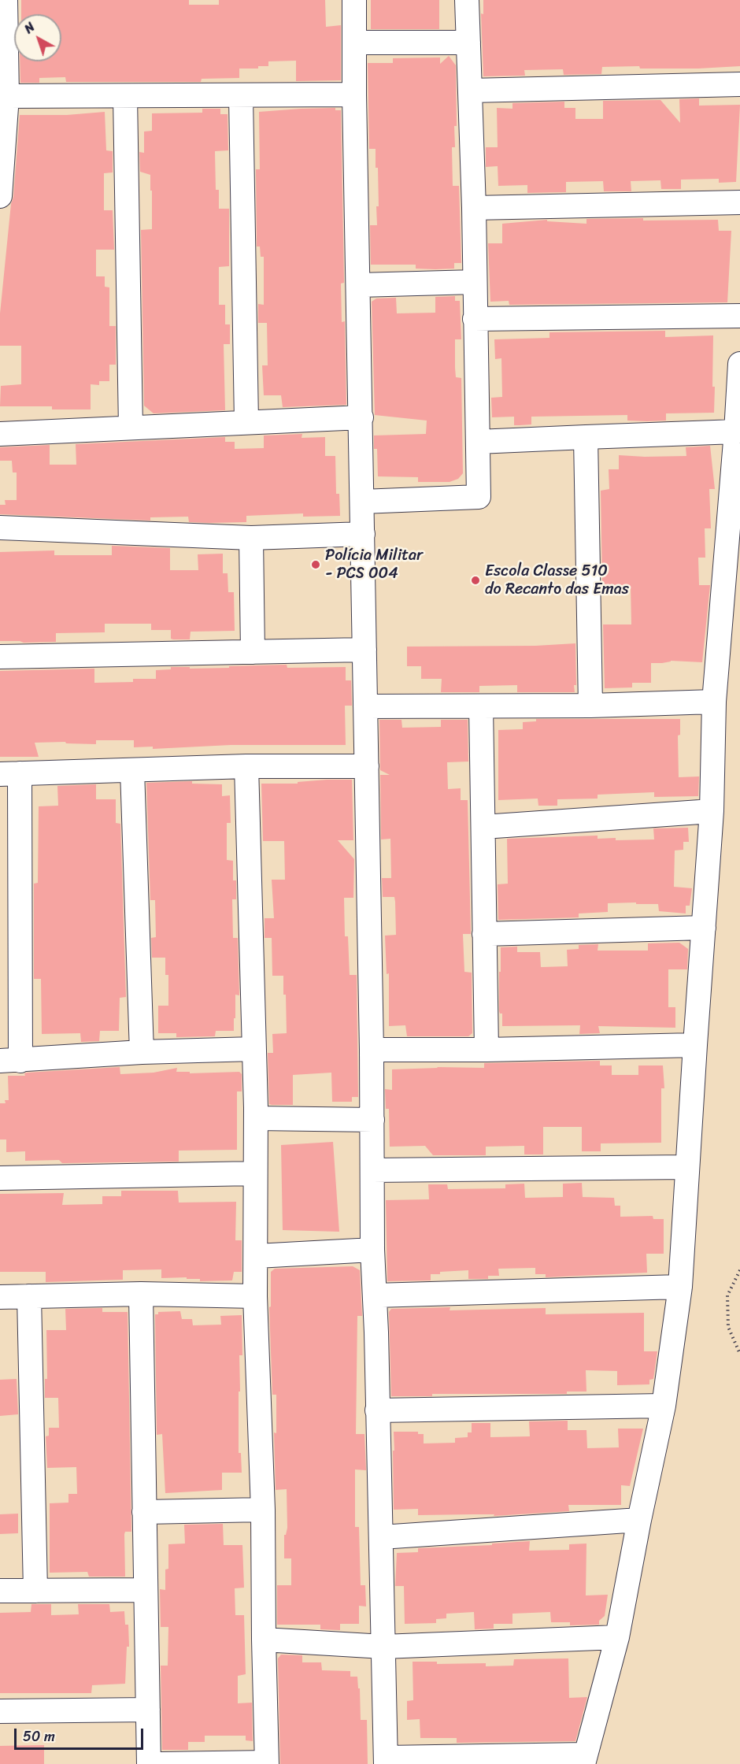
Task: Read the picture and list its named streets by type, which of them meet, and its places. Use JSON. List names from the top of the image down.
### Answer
{
  "places": ["Polícia Militar - PCS 004", "Escola Classe 510 do Recanto das Emas"],
  "scale_bar": "50 m",
  "north": "top left"
}
